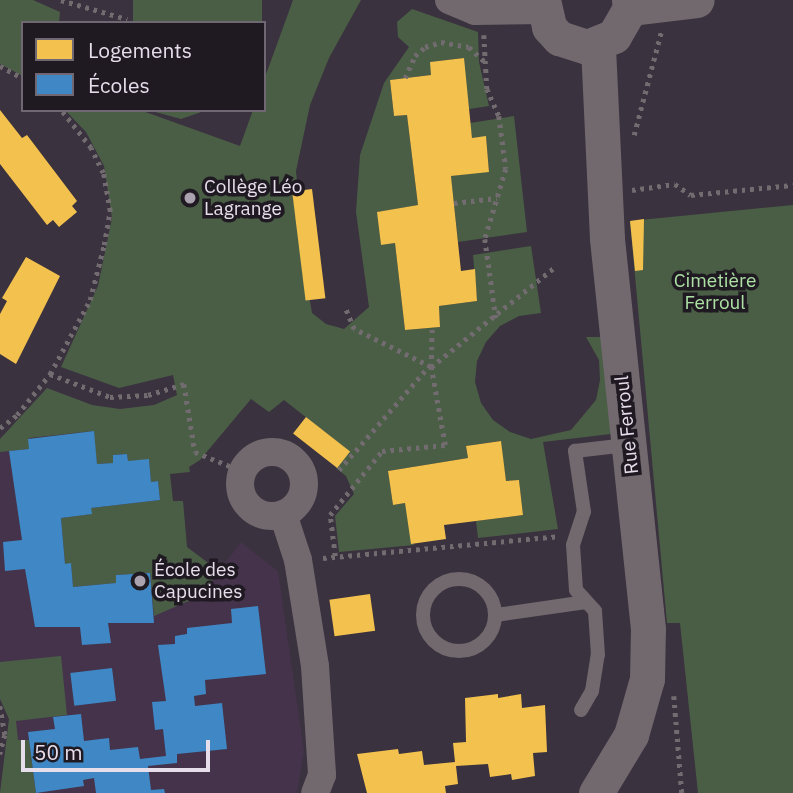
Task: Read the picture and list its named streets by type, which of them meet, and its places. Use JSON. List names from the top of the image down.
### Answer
{
  "streets": {
    "street": ["Rue Ferroul"]
  },
  "parks": ["Cimetière Ferroul"],
  "places": ["Collège Léo Lagrange", "École des Capucines"],
  "legend": ["Logements", "Écoles"],
  "scale_bar": "50 m"
}
